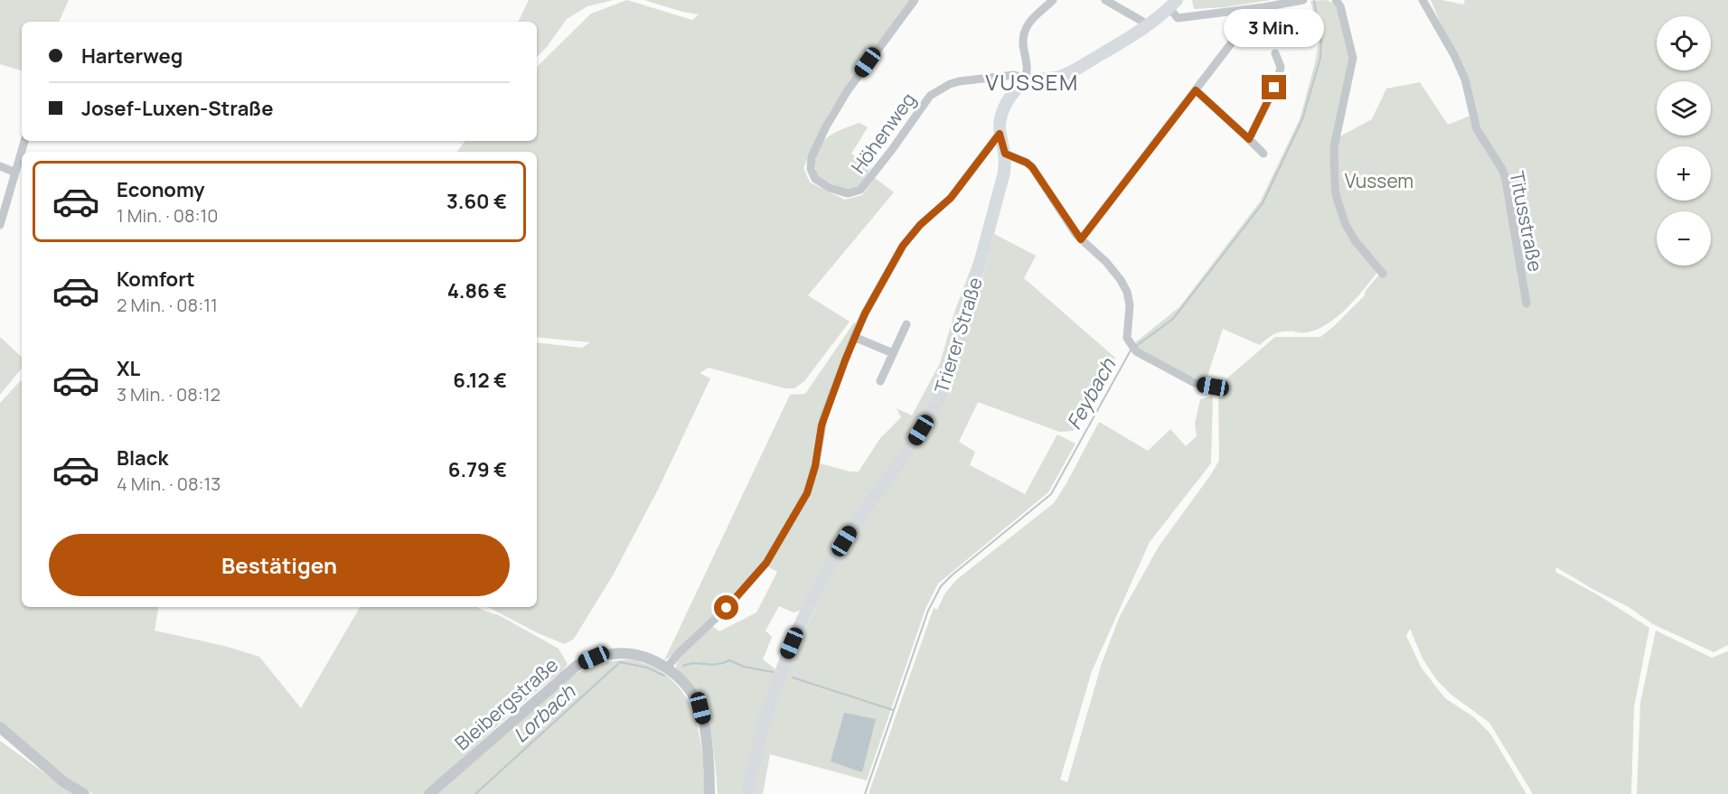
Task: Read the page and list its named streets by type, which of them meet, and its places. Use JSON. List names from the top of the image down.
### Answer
{
  "streets": {
    "main road": ["Trierer Straße"],
    "street": ["Höhenweg", "Titusstraße", "Bleibergstraße"]
  },
  "crossings": [
    ["Höhenweg", "Trierer Straße"]
  ],
  "districts": ["VUSSEM"],
  "water": ["Feybach", "Lorbach"],
  "parks": ["Vussem"],
  "page": {
    "bubble": "3 Min.",
    "map_buttons": ["+", "−"],
    "banner": ["Harterweg", "Josef-Luxen-Straße"],
    "list": [
      {
        "name": "Economy",
        "note": "1 Min. · 08:10",
        "value": "3.60 €"
      },
      {
        "name": "Komfort",
        "note": "2 Min. · 08:11",
        "value": "4.86 €"
      },
      {
        "name": "XL",
        "note": "3 Min. · 08:12",
        "value": "6.12 €"
      },
      {
        "name": "Black",
        "note": "4 Min. · 08:13",
        "value": "6.79 €"
      }
    ],
    "buttons": "Bestätigen"
  }
}
